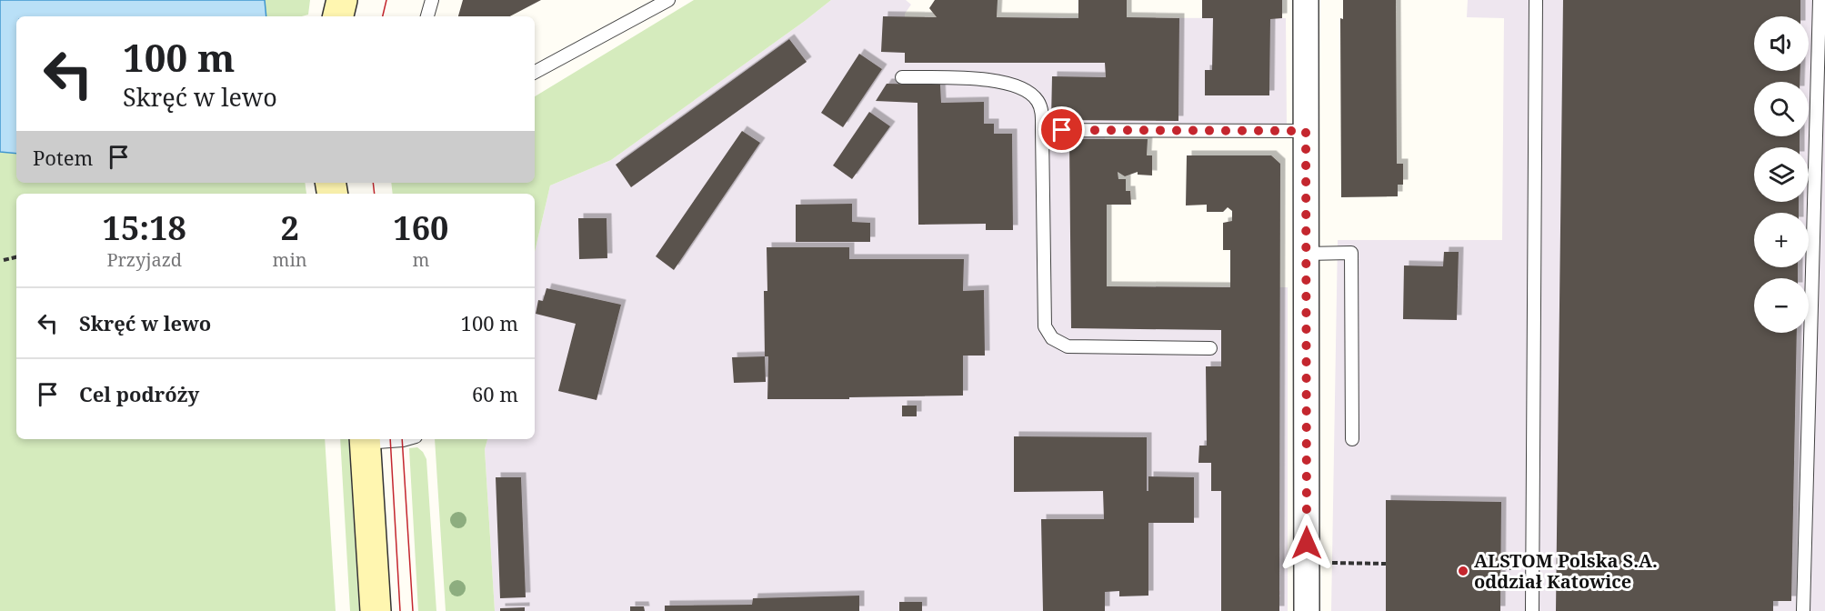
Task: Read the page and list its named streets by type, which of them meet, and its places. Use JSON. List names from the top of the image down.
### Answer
{
  "places": ["ALSTOM Polska S.A. oddział Katowice"],
  "page": {
    "map_buttons": ["+", "−"],
    "turn": ["100 m", "Skręć w lewo"],
    "then": "Potem",
    "eta": [
      "15:18",
      "Przyjazd",
      "2",
      "min",
      "160",
      "m"
    ],
    "list": [
      {
        "name": "Skręć w lewo",
        "value": "100 m"
      },
      {
        "name": "Cel podróży",
        "value": "60 m"
      }
    ]
  }
}
